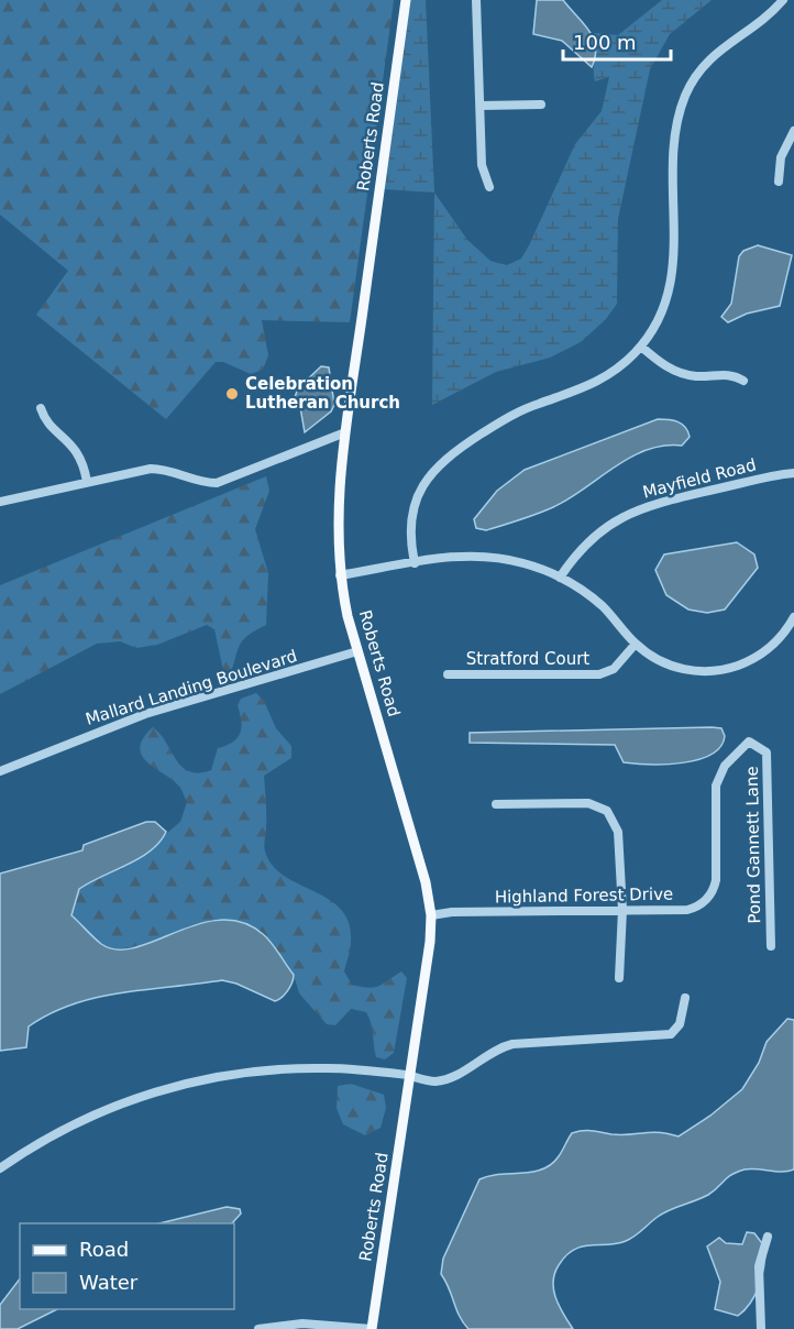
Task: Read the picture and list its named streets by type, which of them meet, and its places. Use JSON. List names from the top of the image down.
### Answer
{
  "streets": {
    "main road": ["Roberts Road"],
    "street": [
      "Mayfield Road",
      "Stratford Court",
      "Mallard Landing Boulevard",
      "Pond Gannett Lane",
      "Highland Forest Drive"
    ]
  },
  "crossings": [
    ["Roberts Road", "Mallard Landing Boulevard"],
    ["Roberts Road", "Highland Forest Drive"],
    ["Pond Gannett Lane", "Highland Forest Drive"]
  ],
  "places": ["Celebration Lutheran Church"],
  "legend": ["Road", "Water"],
  "scale_bar": "100 m"
}
